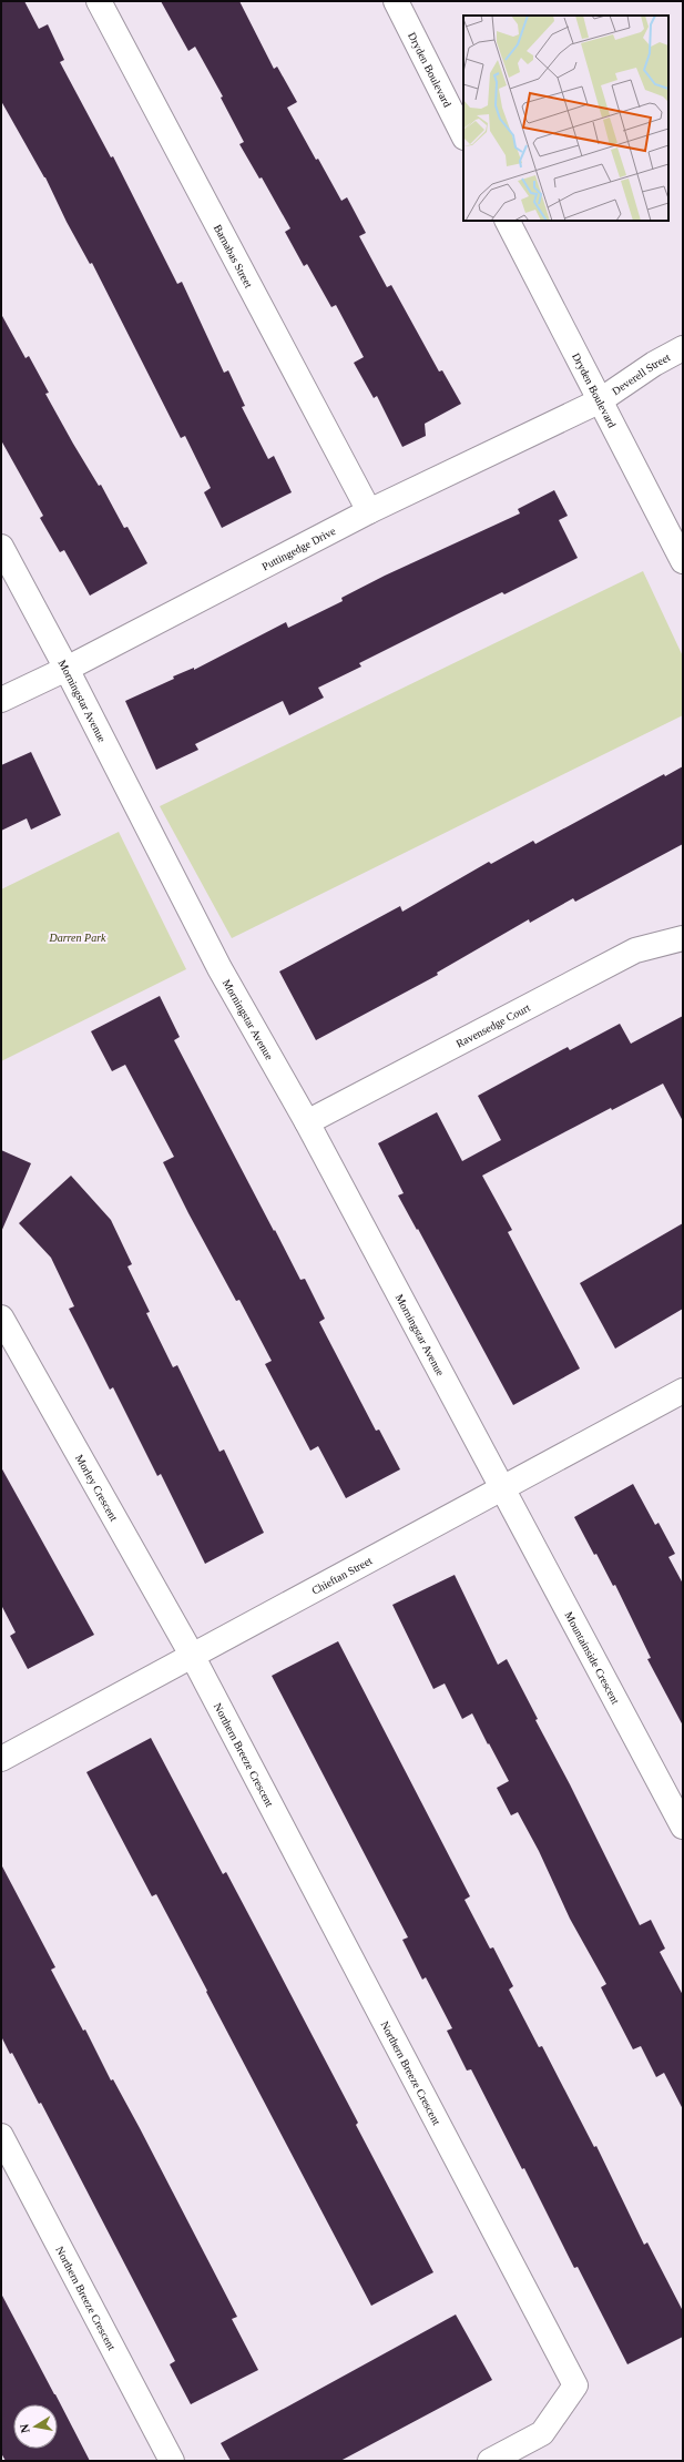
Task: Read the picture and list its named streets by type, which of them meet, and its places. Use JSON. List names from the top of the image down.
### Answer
{
  "streets": {
    "street": [
      "Dryden Boulevard",
      "Barnabas Street",
      "Deverell Street",
      "Puttingedge Drive",
      "Morningstar Avenue",
      "Ravensedge Court",
      "Morley Crescent",
      "Chieftan Street",
      "Mountainside Crescent",
      "Northern Breeze Crescent"
    ]
  },
  "crossings": [
    ["Dryden Boulevard", "Deverell Street"],
    ["Dryden Boulevard", "Puttingedge Drive"],
    ["Barnabas Street", "Puttingedge Drive"],
    ["Deverell Street", "Puttingedge Drive"],
    ["Puttingedge Drive", "Morningstar Avenue"],
    ["Morningstar Avenue", "Ravensedge Court"],
    ["Morningstar Avenue", "Chieftan Street"],
    ["Morningstar Avenue", "Mountainside Crescent"],
    ["Morley Crescent", "Chieftan Street"],
    ["Morley Crescent", "Northern Breeze Crescent"],
    ["Chieftan Street", "Mountainside Crescent"],
    ["Chieftan Street", "Northern Breeze Crescent"]
  ],
  "parks": ["Darren Park"],
  "north": "left"
}
